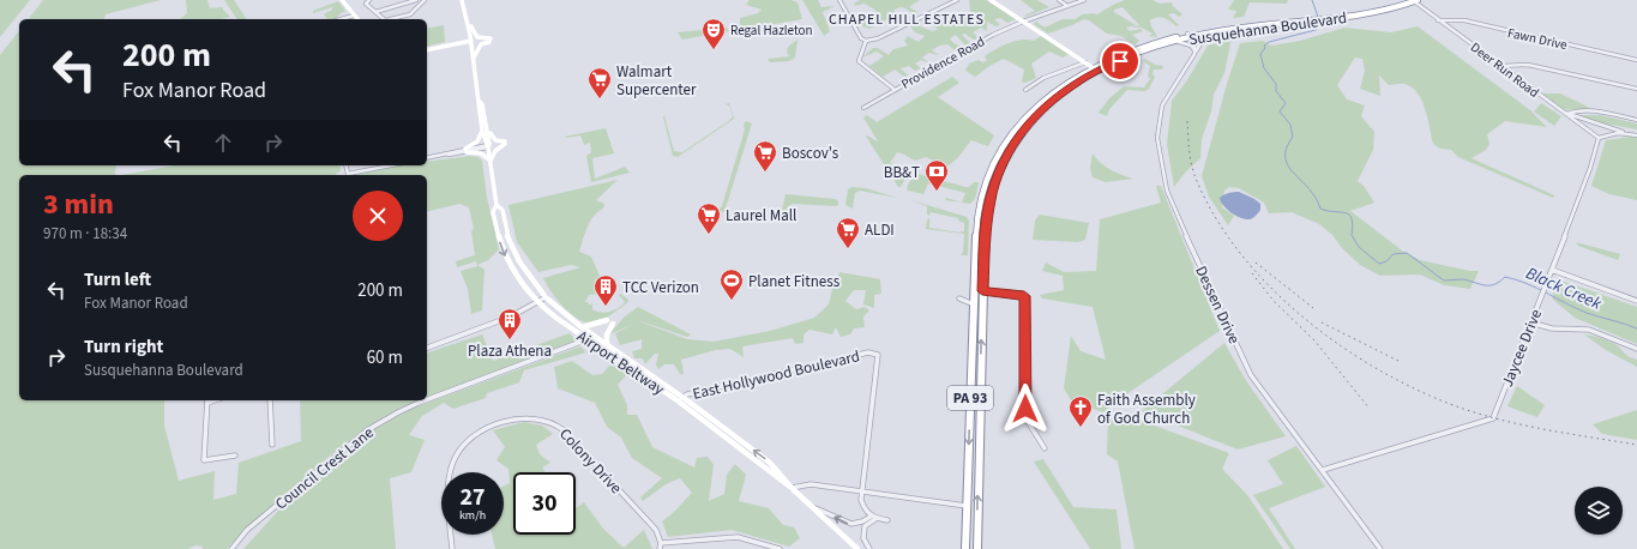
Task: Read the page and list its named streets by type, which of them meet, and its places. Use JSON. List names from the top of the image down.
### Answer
{
  "streets": {
    "highway": ["Susquehanna Boulevard", "PA 93"],
    "street": [
      "Fawn Drive",
      "Providence Road",
      "Deer Run Road",
      "Dessen Drive",
      "Jaycee Drive",
      "Airport Beltway",
      "East Hollywood Boulevard",
      "Colony Drive",
      "Council Crest Lane"
    ]
  },
  "crossings": [
    ["Susquehanna Boulevard", "Deer Run Road"],
    ["Susquehanna Boulevard", "Dessen Drive"],
    ["Fawn Drive", "Deer Run Road"],
    ["Deer Run Road", "Jaycee Drive"],
    ["Dessen Drive", "Jaycee Drive"],
    ["Airport Beltway", "East Hollywood Boulevard"],
    ["Airport Beltway", "Council Crest Lane"]
  ],
  "districts": ["CHAPEL HILL ESTATES"],
  "water": ["Black Creek"],
  "places": {
    "theatre": ["Regal Hazleton"],
    "supermarket": [
      "Walmart Supercenter",
      "Boscov's",
      "Laurel Mall",
      "ALDI"
    ],
    "bank": ["BB&T"],
    "sports": ["Planet Fitness"],
    "building": ["TCC Verizon", "Plaza Athena"],
    "church": ["Faith Assembly of God Church"]
  },
  "page": {
    "turn": ["200 m", "Fox Manor Road"],
    "heading": ["3 min", "970 m · 18:34"],
    "list": [
      {
        "name": "Turn left",
        "note": "Fox Manor Road",
        "value": "200 m"
      },
      {
        "name": "Turn right",
        "note": "Susquehanna Boulevard",
        "value": "60 m"
      }
    ],
    "speed": "27 km/h",
    "limit": "30"
  }
}
